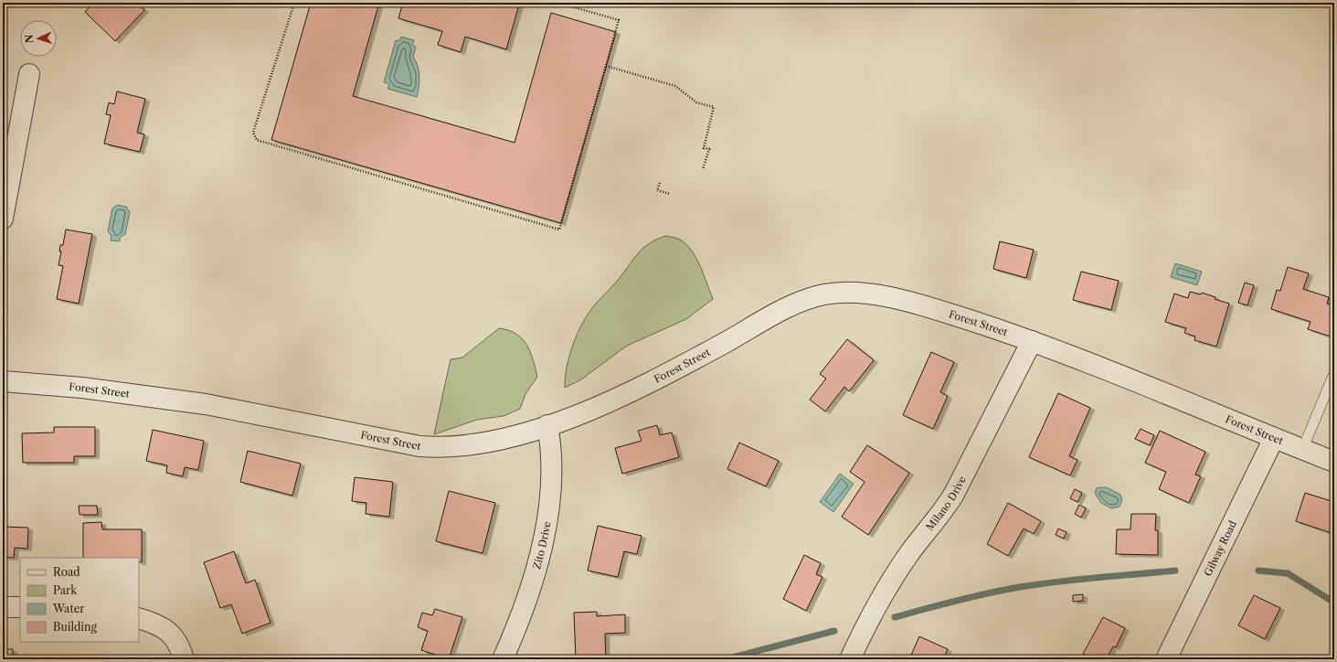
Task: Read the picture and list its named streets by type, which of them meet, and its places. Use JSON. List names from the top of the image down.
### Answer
{
  "streets": {
    "street": [
      "Forest Street",
      "Milano Drive",
      "Zito Drive",
      "Gilway Road"
    ]
  },
  "crossings": [
    ["Forest Street", "Milano Drive"],
    ["Forest Street", "Zito Drive"],
    ["Forest Street", "Gilway Road"]
  ],
  "legend": [
    "Road",
    "Park",
    "Water",
    "Building"
  ],
  "north": "left"
}
